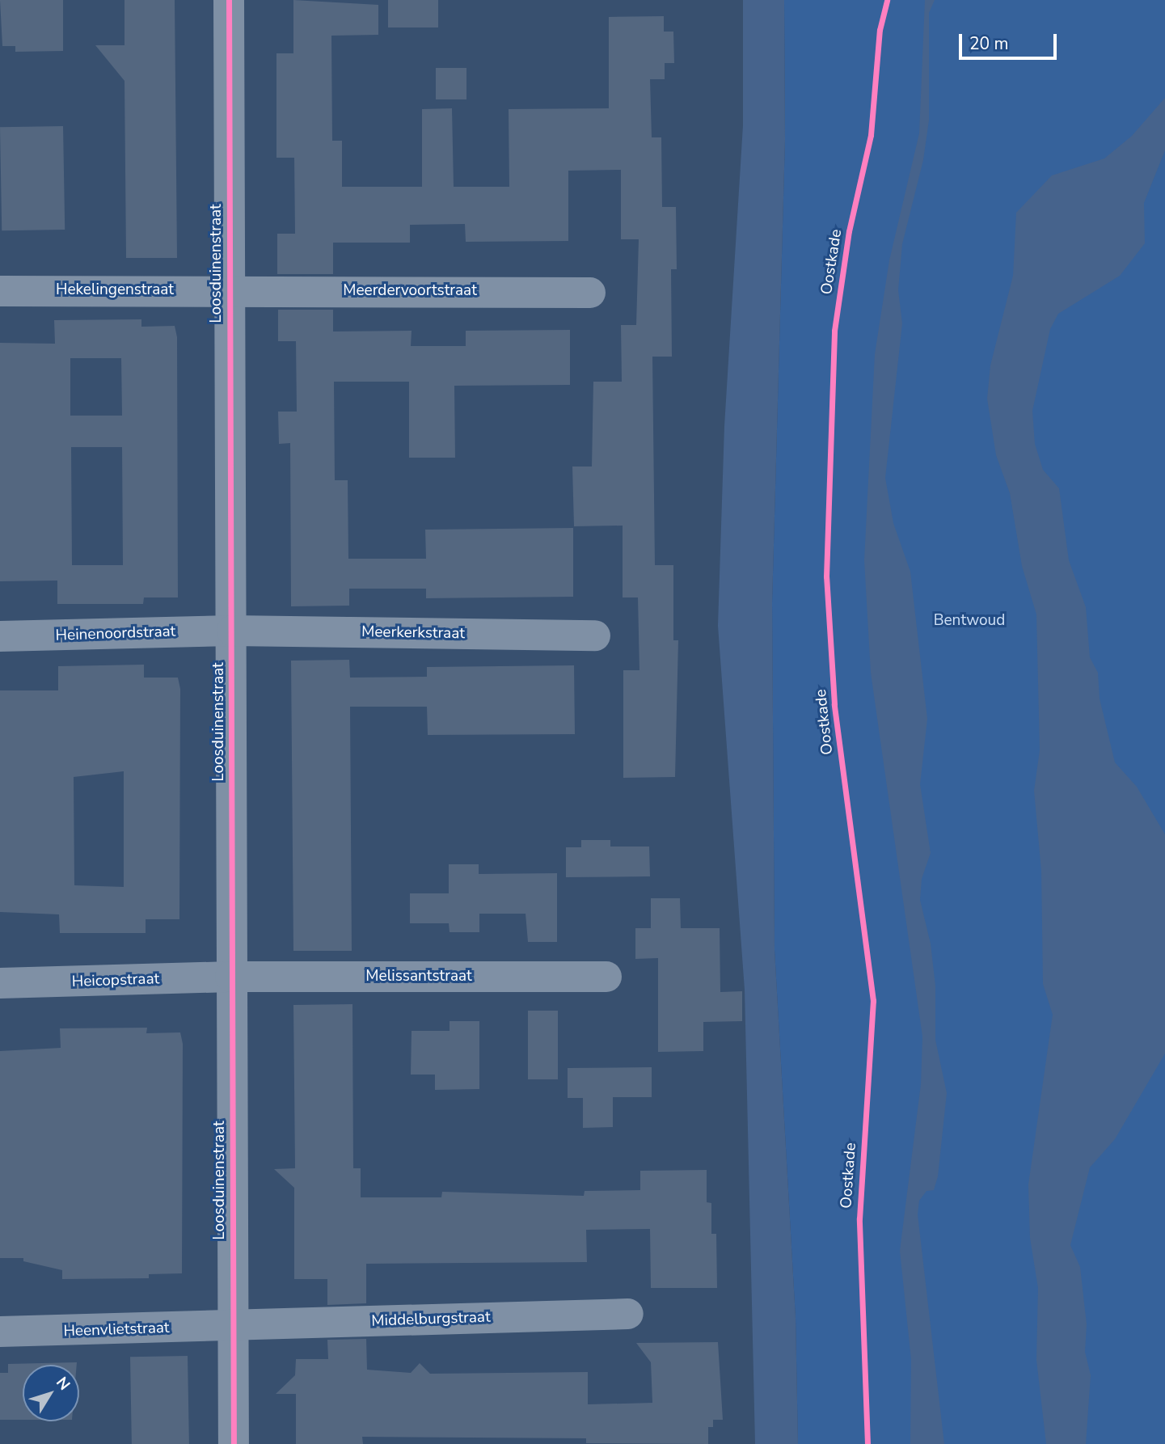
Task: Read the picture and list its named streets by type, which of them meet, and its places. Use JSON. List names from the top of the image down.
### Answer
{
  "streets": {
    "street": [
      "Loosduinenstraat",
      "Hekelingenstraat",
      "Meerdervoortstraat",
      "Meerkerkstraat",
      "Heinenoordstraat",
      "Melissantstraat",
      "Heicopstraat",
      "Middelburgstraat",
      "Heenvlietstraat"
    ],
    "cycle path": ["Oostkade"]
  },
  "crossings": [
    ["Loosduinenstraat", "Hekelingenstraat"],
    ["Loosduinenstraat", "Meerdervoortstraat"],
    ["Loosduinenstraat", "Meerkerkstraat"],
    ["Loosduinenstraat", "Heinenoordstraat"],
    ["Loosduinenstraat", "Melissantstraat"],
    ["Loosduinenstraat", "Heicopstraat"],
    ["Loosduinenstraat", "Middelburgstraat"],
    ["Loosduinenstraat", "Heenvlietstraat"],
    ["Hekelingenstraat", "Meerdervoortstraat"],
    ["Meerkerkstraat", "Heinenoordstraat"],
    ["Melissantstraat", "Heicopstraat"],
    ["Middelburgstraat", "Heenvlietstraat"]
  ],
  "parks": ["Bentwoud"],
  "scale_bar": "20 m",
  "north": "top right"
}
